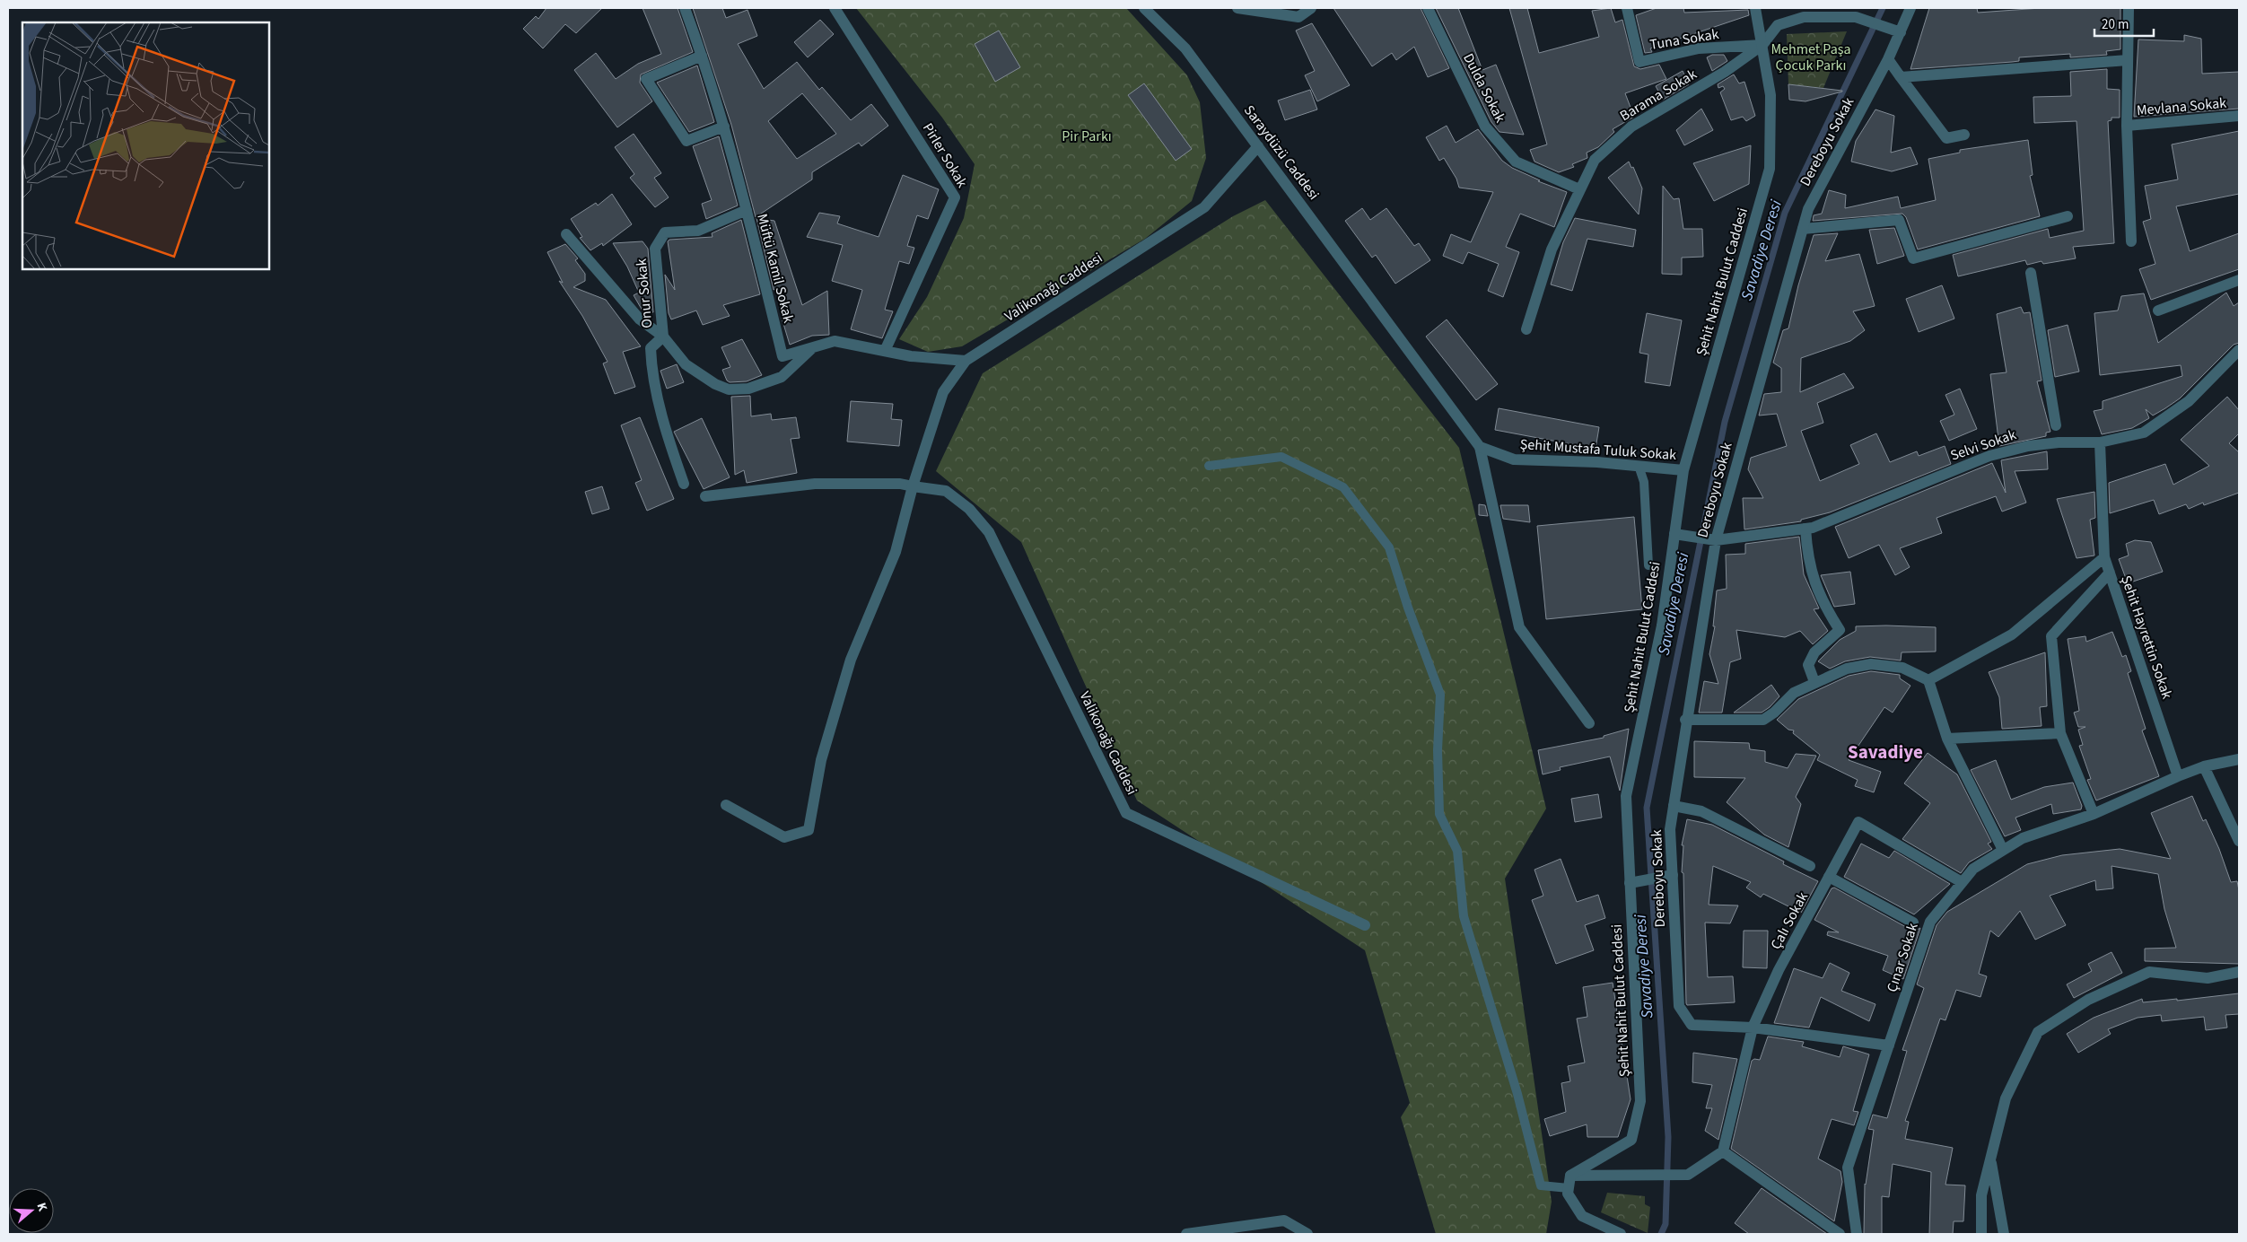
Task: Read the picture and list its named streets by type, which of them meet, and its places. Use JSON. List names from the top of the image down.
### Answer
{
  "streets": {
    "street": [
      "Tuna Sokak",
      "Dulda Sokak",
      "Barama Sokak",
      "Mevlana Sokak",
      "Dereboyu Sokak",
      "Saraydüzü Caddesi",
      "Pirler Sokak",
      "Müftü Kamil Sokak",
      "Şehit Nahit Bulut Caddesi",
      "Valikonağı Caddesi",
      "Onur Sokak",
      "Selvi Sokak",
      "Şehit Mustafa Tuluk Sokak",
      "Şehit Hayrettin Sokak",
      "Çalı Sokak",
      "Çınar Sokak"
    ]
  },
  "crossings": [
    ["Tuna Sokak", "Barama Sokak"],
    ["Tuna Sokak", "Şehit Nahit Bulut Caddesi"],
    ["Dulda Sokak", "Barama Sokak"],
    ["Barama Sokak", "Dereboyu Sokak"],
    ["Barama Sokak", "Şehit Nahit Bulut Caddesi"],
    ["Dereboyu Sokak", "Selvi Sokak"],
    ["Dereboyu Sokak", "Çalı Sokak"],
    ["Saraydüzü Caddesi", "Valikonağı Caddesi"],
    ["Saraydüzü Caddesi", "Şehit Mustafa Tuluk Sokak"],
    ["Pirler Sokak", "Müftü Kamil Sokak"],
    ["Müftü Kamil Sokak", "Valikonağı Caddesi"],
    ["Müftü Kamil Sokak", "Onur Sokak"],
    ["Şehit Nahit Bulut Caddesi", "Selvi Sokak"],
    ["Şehit Nahit Bulut Caddesi", "Şehit Mustafa Tuluk Sokak"],
    ["Selvi Sokak", "Şehit Hayrettin Sokak"],
    ["Şehit Hayrettin Sokak", "Çınar Sokak"],
    ["Çalı Sokak", "Çınar Sokak"]
  ],
  "districts": ["Savadiye"],
  "water": ["Savadiye Deresi"],
  "parks": ["Mehmet Paşa Çocuk Parkı", "Pir Parkı"],
  "scale_bar": "20 m",
  "north": "right"
}
